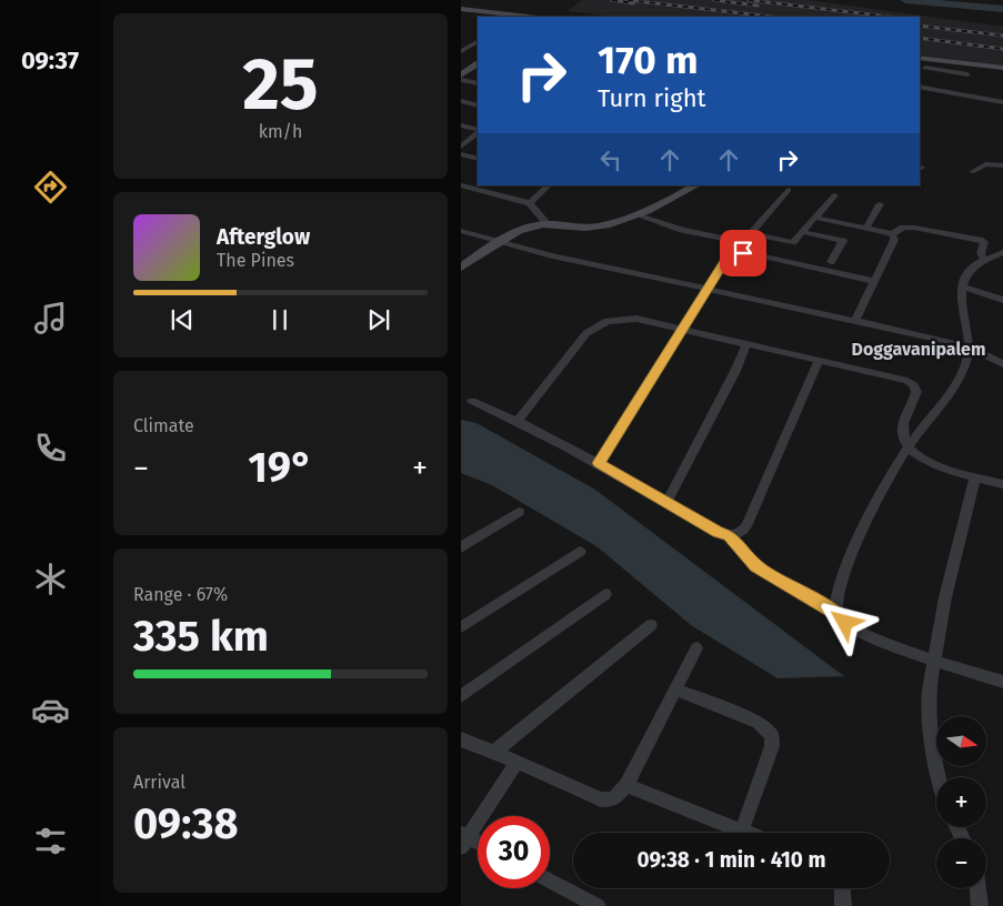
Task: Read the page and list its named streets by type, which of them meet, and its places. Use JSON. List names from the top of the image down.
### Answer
{
  "districts": ["Doggavanipalem"],
  "north": "right",
  "page": {
    "tabs": "09:37",
    "tile": [
      ["25", "km/h"],
      "Climate",
      ["Range · 67%", "335 km"],
      ["Arrival", "09:38"]
    ],
    "turn": ["170 m", "Turn right"],
    "song": ["Afterglow", "The Pines"],
    "heat": ["−", "19°", "+"],
    "map_buttons": ["+", "−"],
    "limit": "30",
    "trip": "09:38 · 1 min · 410 m"
  }
}
